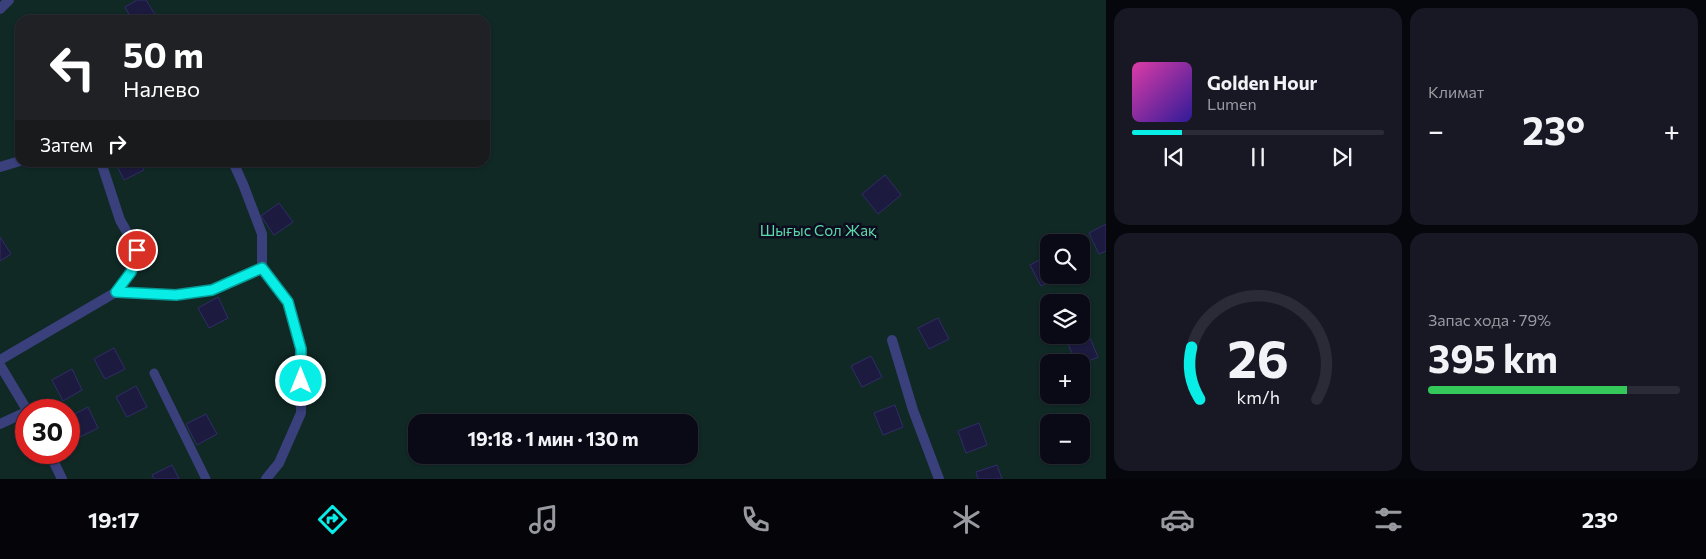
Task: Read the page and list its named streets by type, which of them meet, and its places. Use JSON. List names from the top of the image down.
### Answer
{
  "parks": ["Шығыс Сол Жақ"],
  "page": {
    "tile": [
      "Климат",
      ["Запас хода · 79%", "395 km"]
    ],
    "turn": ["50 m", "Налево"],
    "song": ["Golden Hour", "Lumen"],
    "heat": ["−", "23°", "+"],
    "then": "Затем",
    "map_buttons": ["+", "−"],
    "limit": "30",
    "trip": "19:18 · 1 мин · 130 m",
    "tabs": ["19:17", "23°"],
    "gauge": ["26", "km/h"]
  }
}
